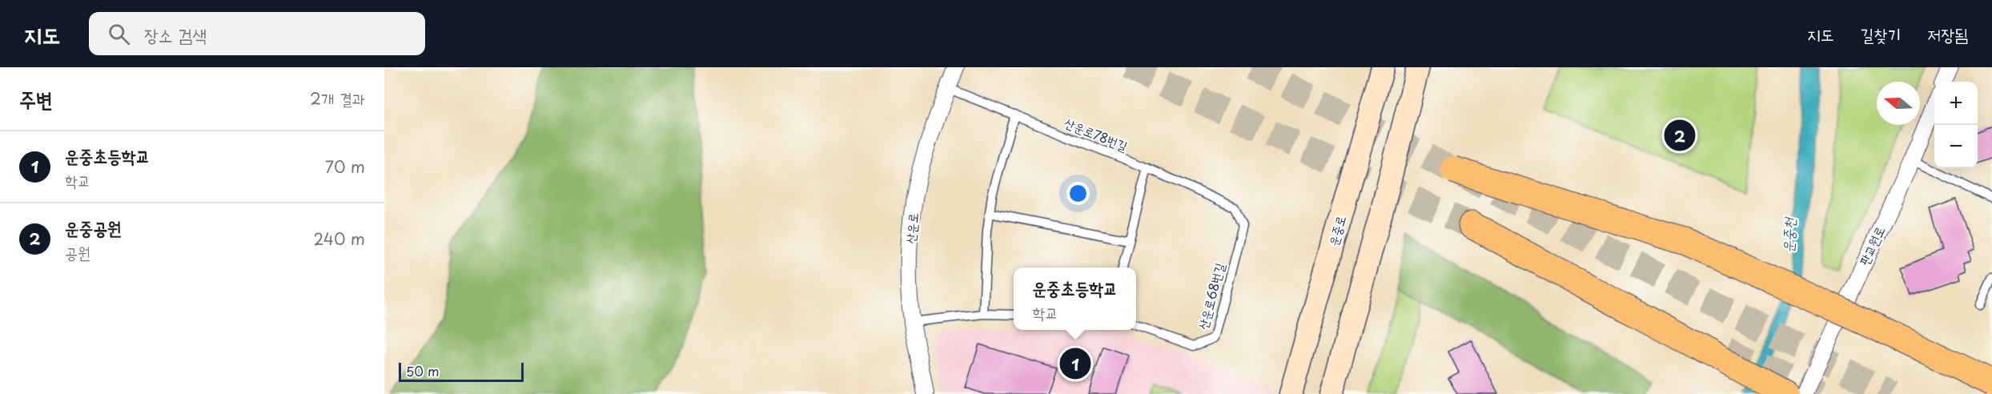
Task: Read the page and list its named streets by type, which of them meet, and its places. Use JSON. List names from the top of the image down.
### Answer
{
  "streets": {
    "main road": ["운중로"],
    "street": ["산운로", "판교원로"],
    "lane": ["산운로78번길", "산운로68번길"]
  },
  "crossings": [
    ["산운로78번길", "산운로"],
    ["산운로78번길", "산운로68번길"]
  ],
  "water": ["운중천"],
  "scale_bar": "50 m",
  "north": "left",
  "page": {
    "header": "지도",
    "search": "장소 검색",
    "nav": ["지도", "길찾기", "저장됨"],
    "heading": ["주변", "2개 결과"],
    "map_buttons": ["+", "−"],
    "pins": ["2", "1"],
    "list": [
      {
        "mark": "1",
        "name": "운중초등학교",
        "note": "학교",
        "value": "70 m"
      },
      {
        "mark": "2",
        "name": "운중공원",
        "note": "공원",
        "value": "240 m"
      }
    ],
    "popup": ["운중초등학교", "학교"],
    "scale": "50 m"
  }
}
